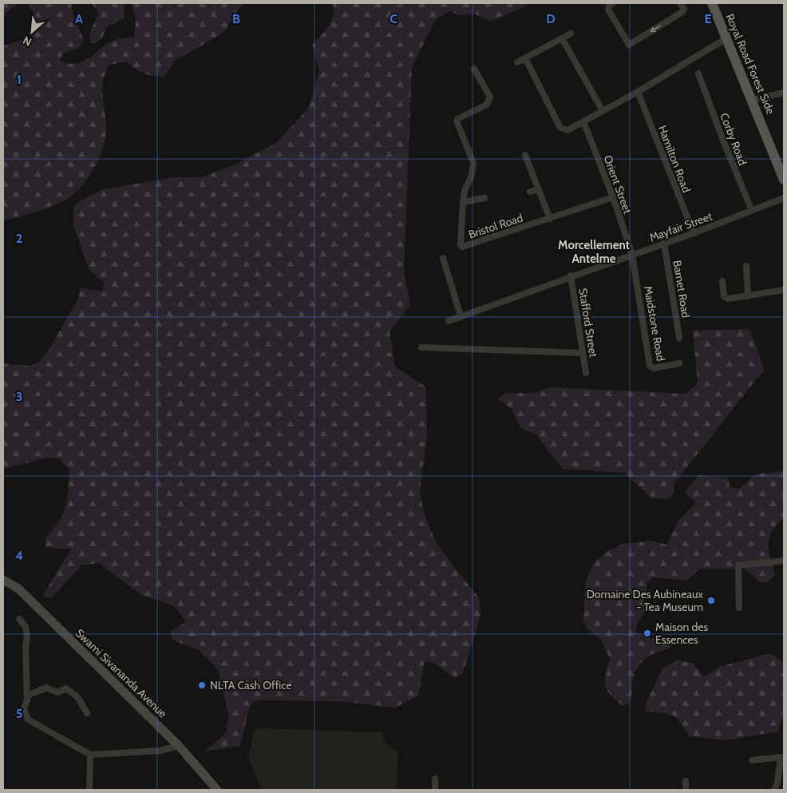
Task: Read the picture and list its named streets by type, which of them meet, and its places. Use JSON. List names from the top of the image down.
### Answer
{
  "streets": {
    "main road": ["Royal Road Forest Side"],
    "street": [
      "Corby Road",
      "Hamilton Road",
      "Orient Street",
      "Bristol Road",
      "Mayfair Street",
      "Barnet Road",
      "Stafford Street",
      "Maidstone Road",
      "Swami Sivananda Avenue"
    ]
  },
  "crossings": [
    ["Corby Road", "Mayfair Street"],
    ["Hamilton Road", "Mayfair Street"],
    ["Orient Street", "Bristol Road"],
    ["Orient Street", "Mayfair Street"],
    ["Orient Street", "Maidstone Road"],
    ["Mayfair Street", "Barnet Road"],
    ["Mayfair Street", "Stafford Street"],
    ["Mayfair Street", "Maidstone Road"]
  ],
  "districts": ["Morcellement Antelme"],
  "places": ["Domaine Des Aubineaux - Tea Museum", "Maison des Essences", "NLTA Cash Office"],
  "north": "bottom left",
  "grid": {
    "columns": [
      "A",
      "B",
      "C",
      "D",
      "E"
    ],
    "rows": [
      "1",
      "2",
      "3",
      "4",
      "5"
    ]
  }
}
